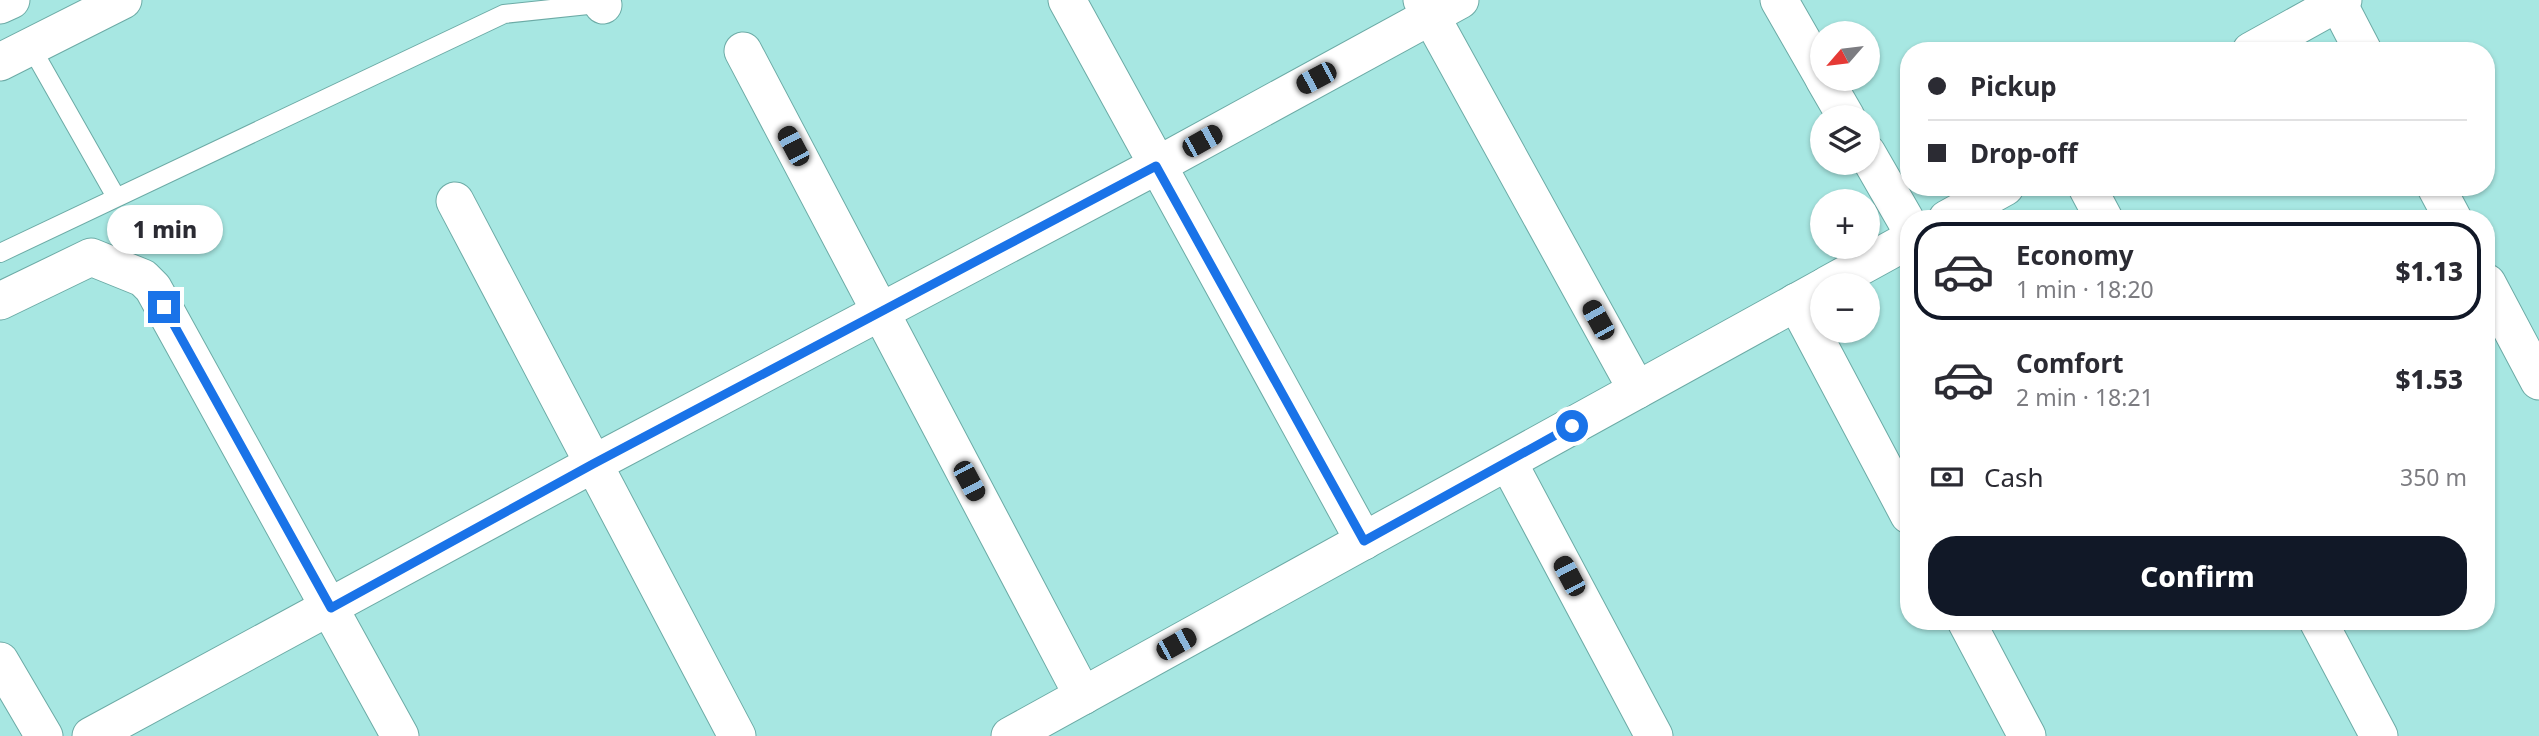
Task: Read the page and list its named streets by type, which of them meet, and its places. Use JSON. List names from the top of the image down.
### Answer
{
  "north": "bottom left",
  "page": {
    "map_buttons": ["+", "−"],
    "banner": ["Pickup", "Drop-off"],
    "bubble": "1 min",
    "list": [
      {
        "name": "Economy",
        "note": "1 min · 18:20",
        "value": "$1.13"
      },
      {
        "name": "Comfort",
        "note": "2 min · 18:21",
        "value": "$1.53"
      }
    ],
    "pay": ["Cash", "350 m"],
    "buttons": "Confirm"
  }
}
